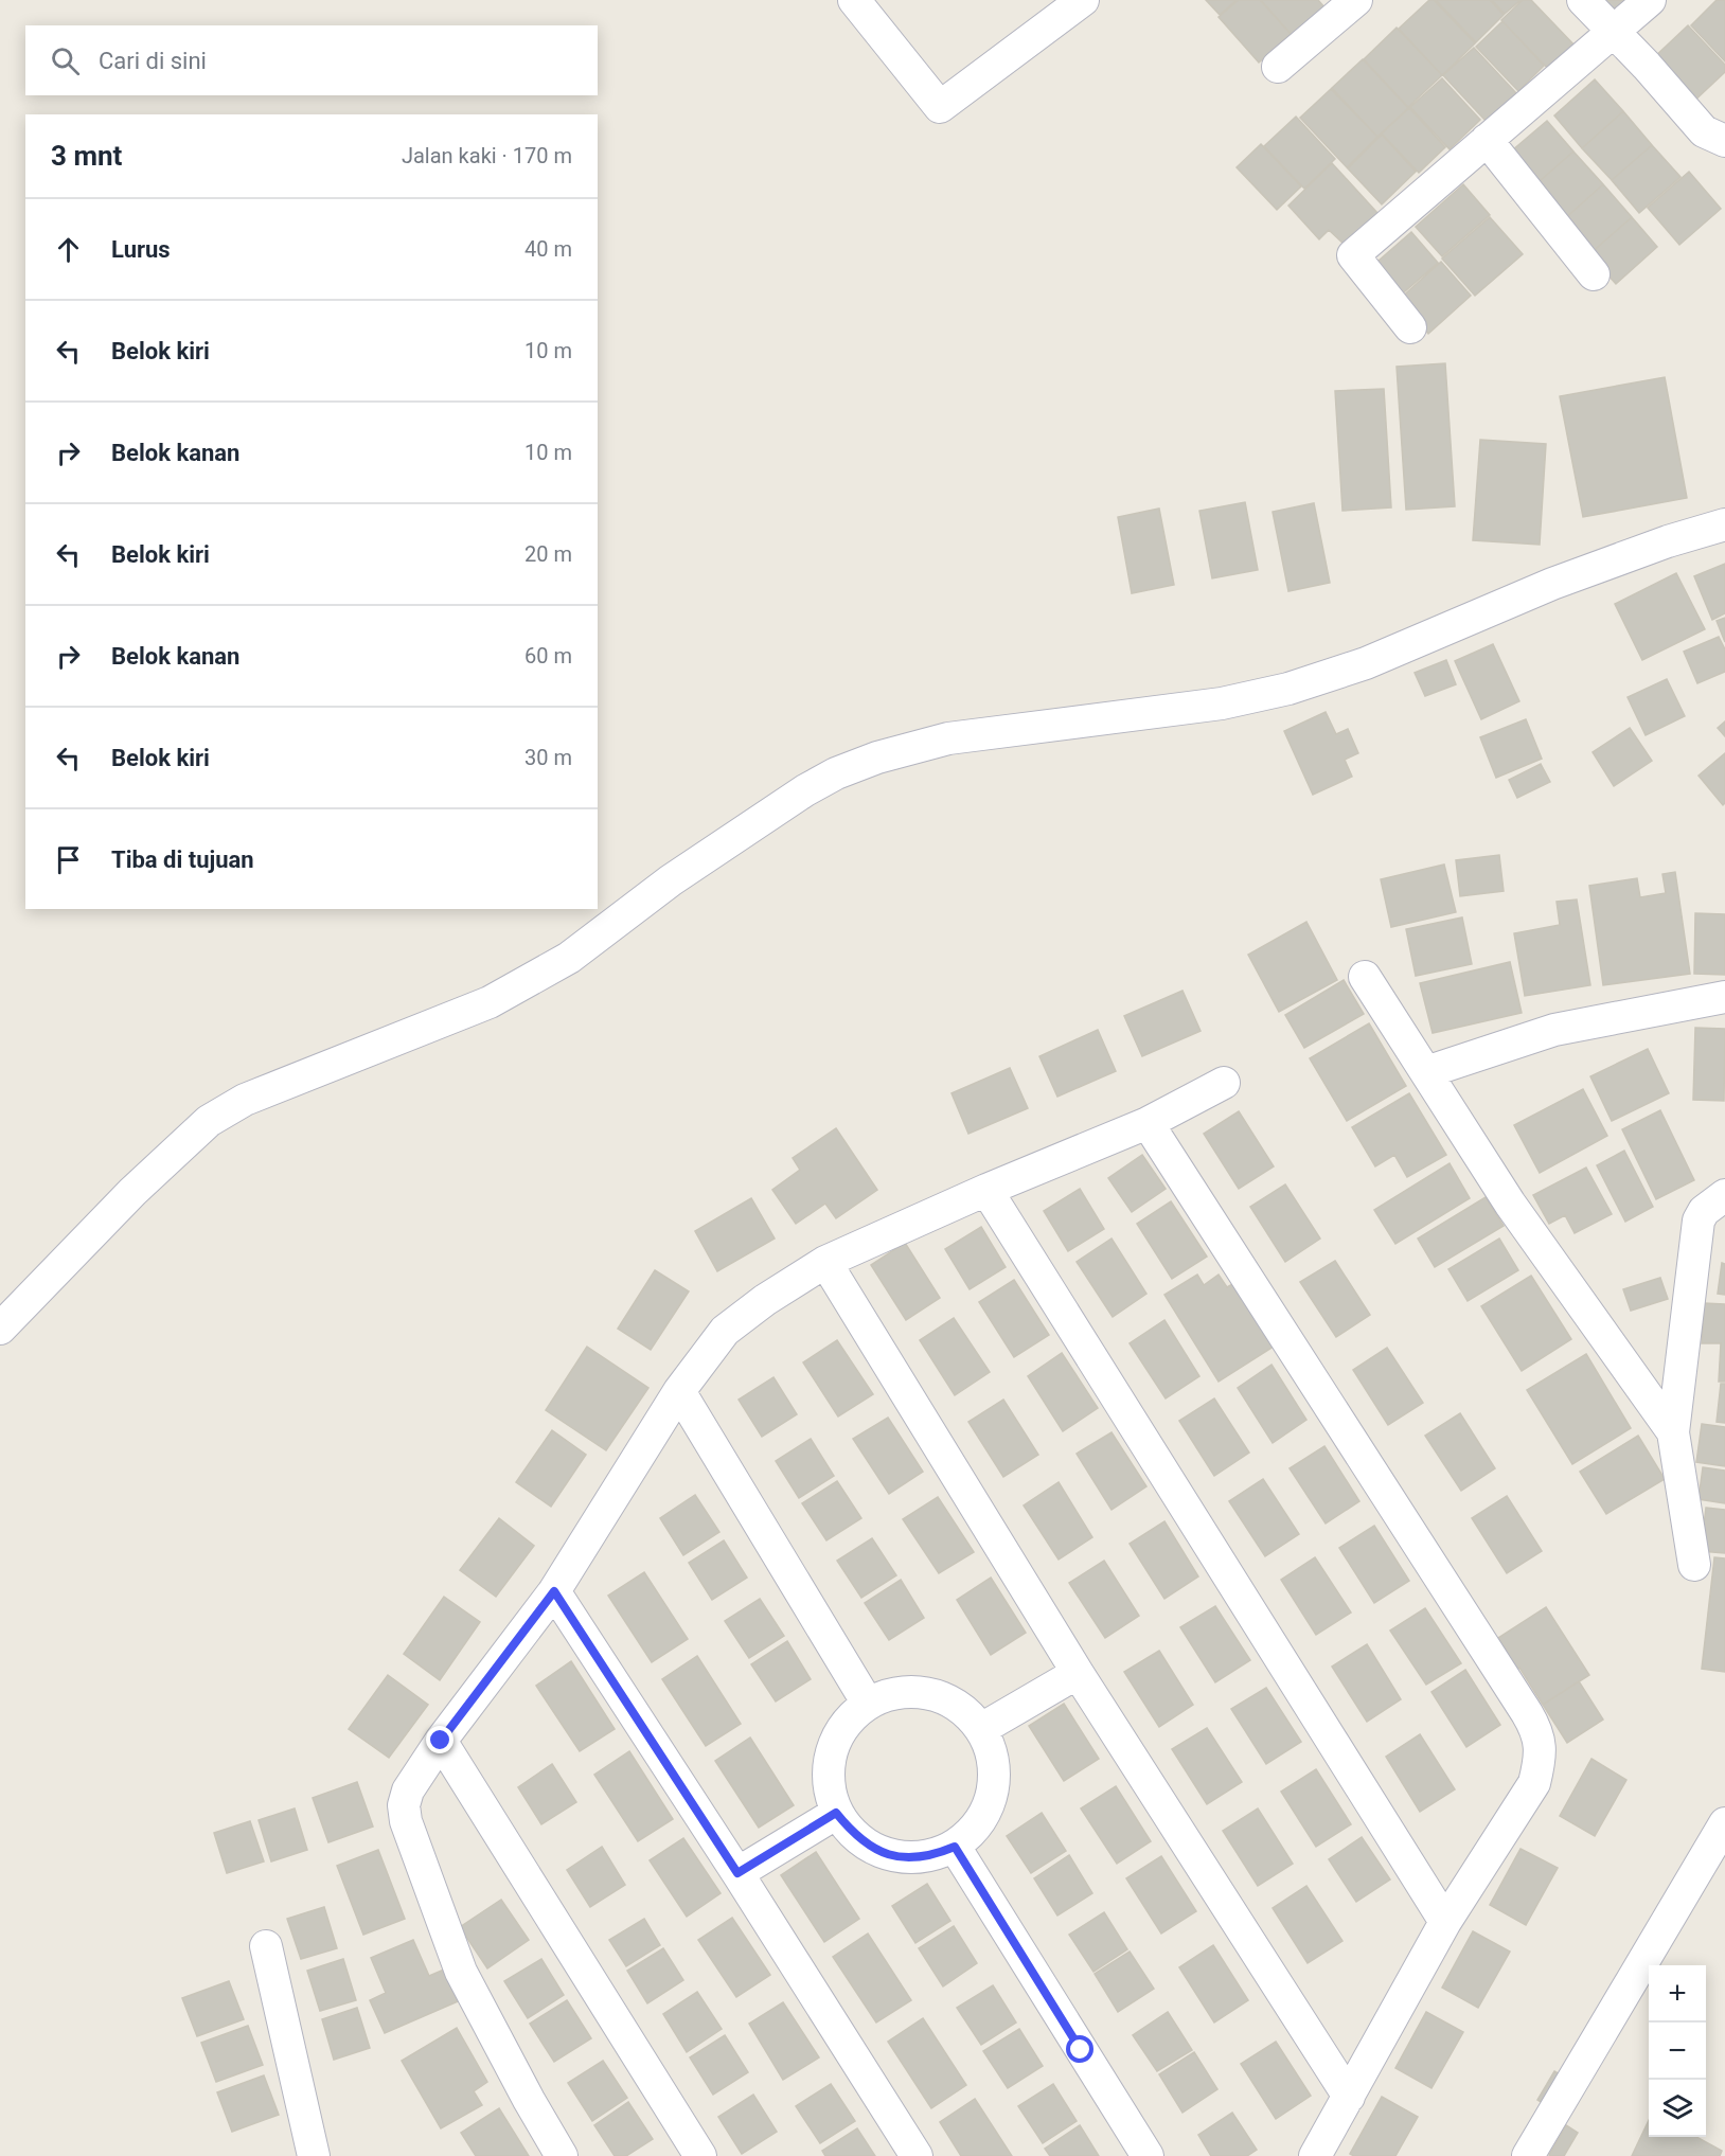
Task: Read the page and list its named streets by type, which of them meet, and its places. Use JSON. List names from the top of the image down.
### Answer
{
  "page": {
    "search": "Cari di sini",
    "heading": ["3 mnt", "Jalan kaki · 170 m"],
    "list": [
      ["Lurus", "40 m"],
      ["Belok kiri", "10 m"],
      ["Belok kanan", "10 m"],
      ["Belok kiri", "20 m"],
      ["Belok kanan", "60 m"],
      ["Belok kiri", "30 m"],
      "Tiba di tujuan"
    ],
    "map_buttons": ["+", "−"]
  }
}
